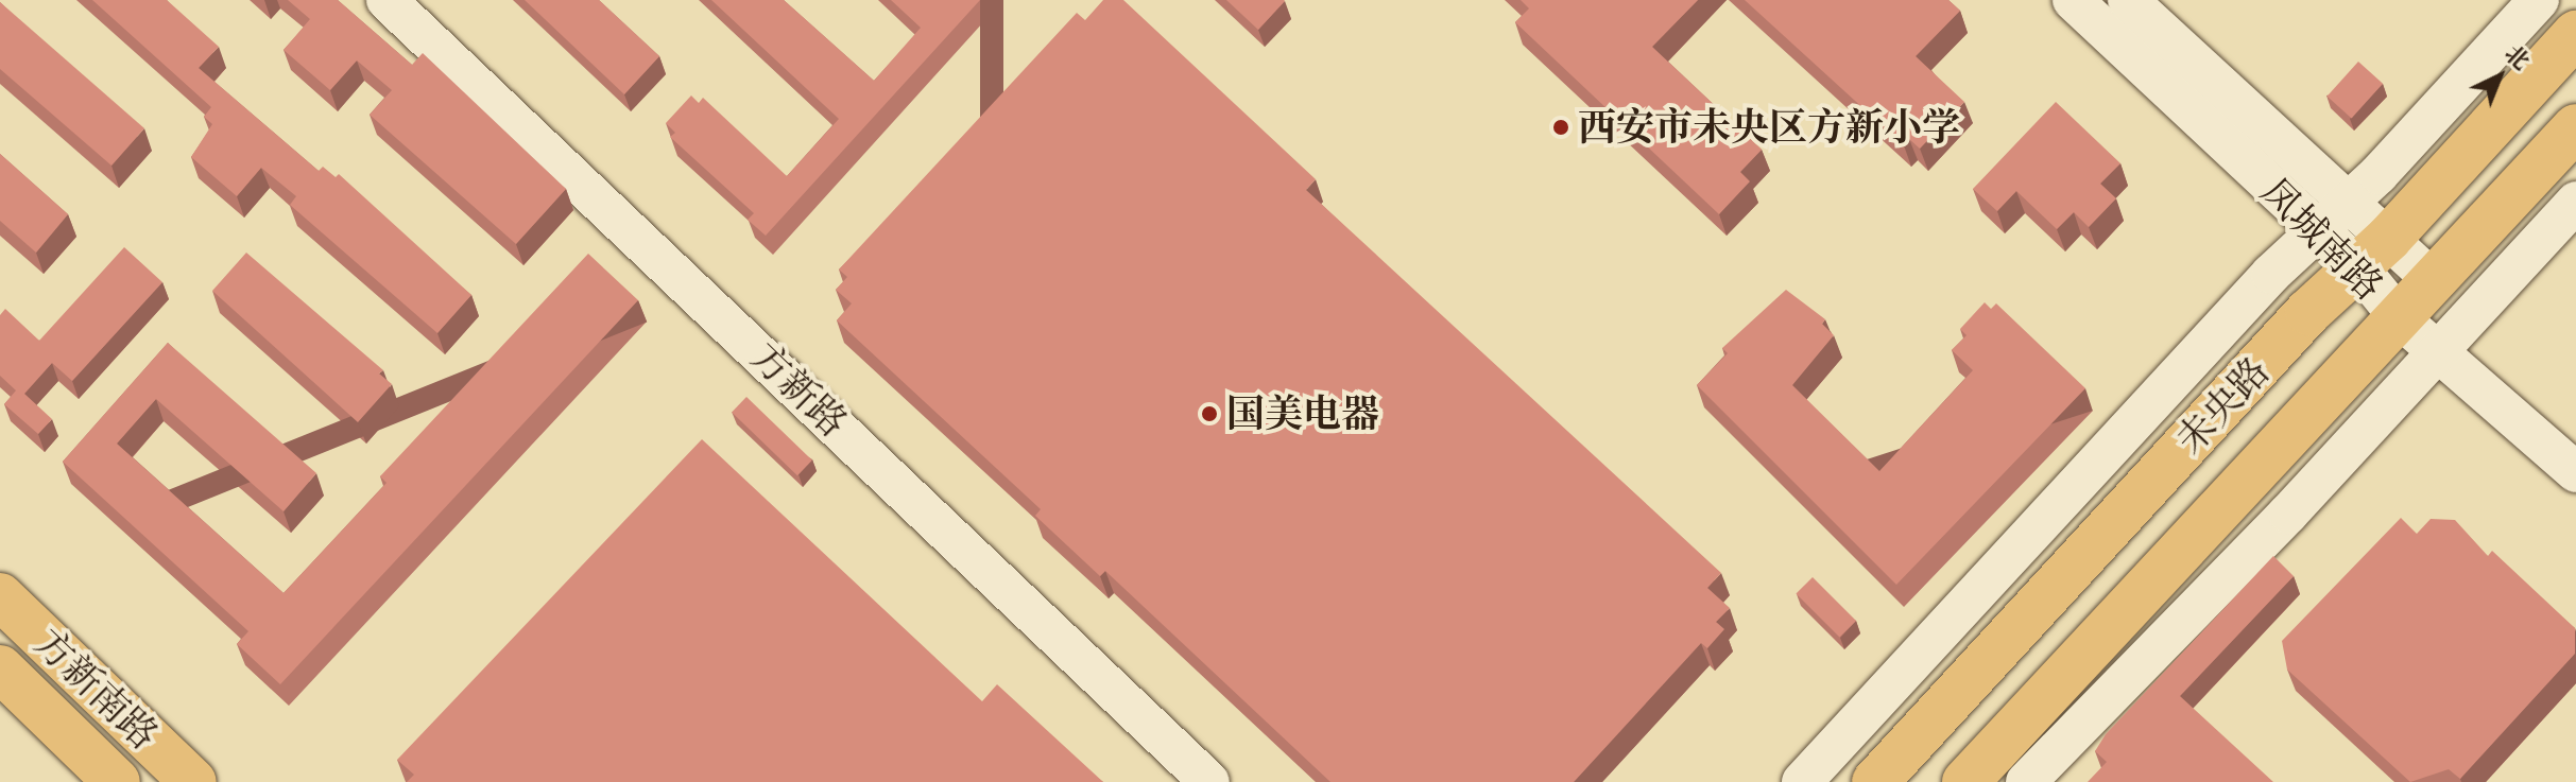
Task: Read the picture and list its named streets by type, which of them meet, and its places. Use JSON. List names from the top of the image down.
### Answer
{
  "streets": {
    "main road": ["未央路", "方新南路"],
    "street": ["凤城南路", "方新路"]
  },
  "crossings": [
    ["凤城南路", "未央路"]
  ],
  "places": ["西安市未央区方新小学", "国美电器"],
  "north": "top right"
}
